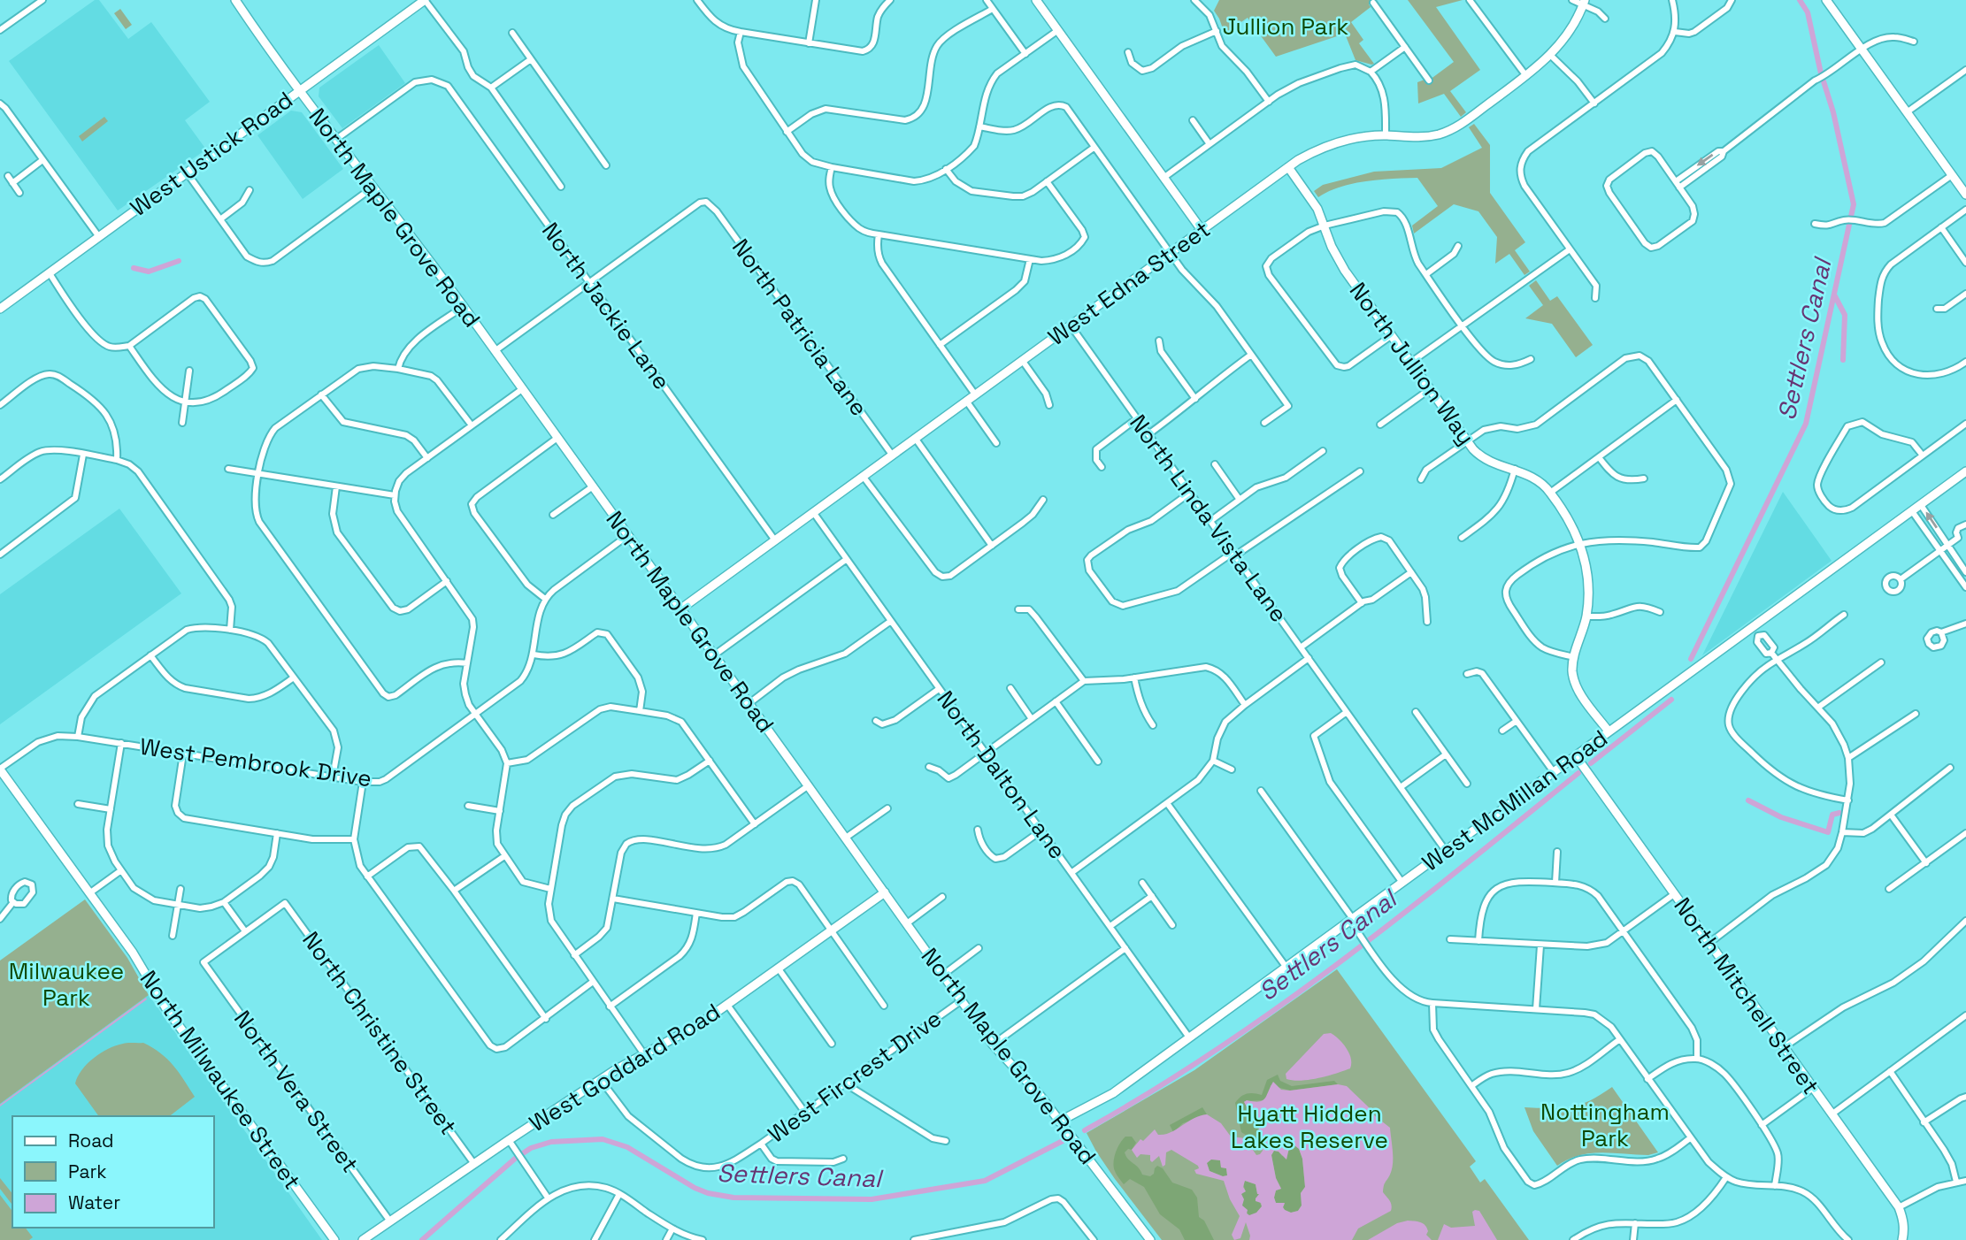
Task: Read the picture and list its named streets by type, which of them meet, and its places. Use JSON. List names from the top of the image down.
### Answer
{
  "streets": {
    "street": [
      "West Ustick Road",
      "North Maple Grove Road",
      "West Edna Street",
      "North Jackie Lane",
      "North Patricia Lane",
      "North Jullion Way",
      "North Linda Vista Lane",
      "West Pembrook Drive",
      "North Dalton Lane",
      "West McMillan Road",
      "North Mitchell Street",
      "North Christine Street",
      "West Goddard Road",
      "West Fircrest Drive",
      "North Milwaukee Street",
      "North Vera Street"
    ]
  },
  "crossings": [
    ["West Ustick Road", "North Maple Grove Road"],
    ["North Maple Grove Road", "West Edna Street"],
    ["North Maple Grove Road", "North Jackie Lane"],
    ["North Maple Grove Road", "West McMillan Road"],
    ["North Maple Grove Road", "West Goddard Road"],
    ["North Maple Grove Road", "West Fircrest Drive"],
    ["West Edna Street", "North Jackie Lane"],
    ["West Edna Street", "North Patricia Lane"],
    ["West Edna Street", "North Jullion Way"],
    ["West Edna Street", "North Linda Vista Lane"],
    ["West Edna Street", "North Dalton Lane"],
    ["North Jackie Lane", "North Patricia Lane"],
    ["North Jullion Way", "West McMillan Road"],
    ["North Linda Vista Lane", "West McMillan Road"],
    ["West Pembrook Drive", "North Milwaukee Street"],
    ["North Dalton Lane", "West McMillan Road"],
    ["West McMillan Road", "North Mitchell Street"],
    ["North Christine Street", "West Goddard Road"],
    ["North Christine Street", "North Vera Street"],
    ["West Goddard Road", "West Fircrest Drive"],
    ["West Goddard Road", "North Vera Street"]
  ],
  "water": ["Settlers Canal"],
  "parks": [
    "Jullion Park",
    "Milwaukee Park",
    "Nottingham Park",
    "Hyatt Hidden Lakes Reserve"
  ],
  "legend": ["Road", "Park", "Water"]
}
